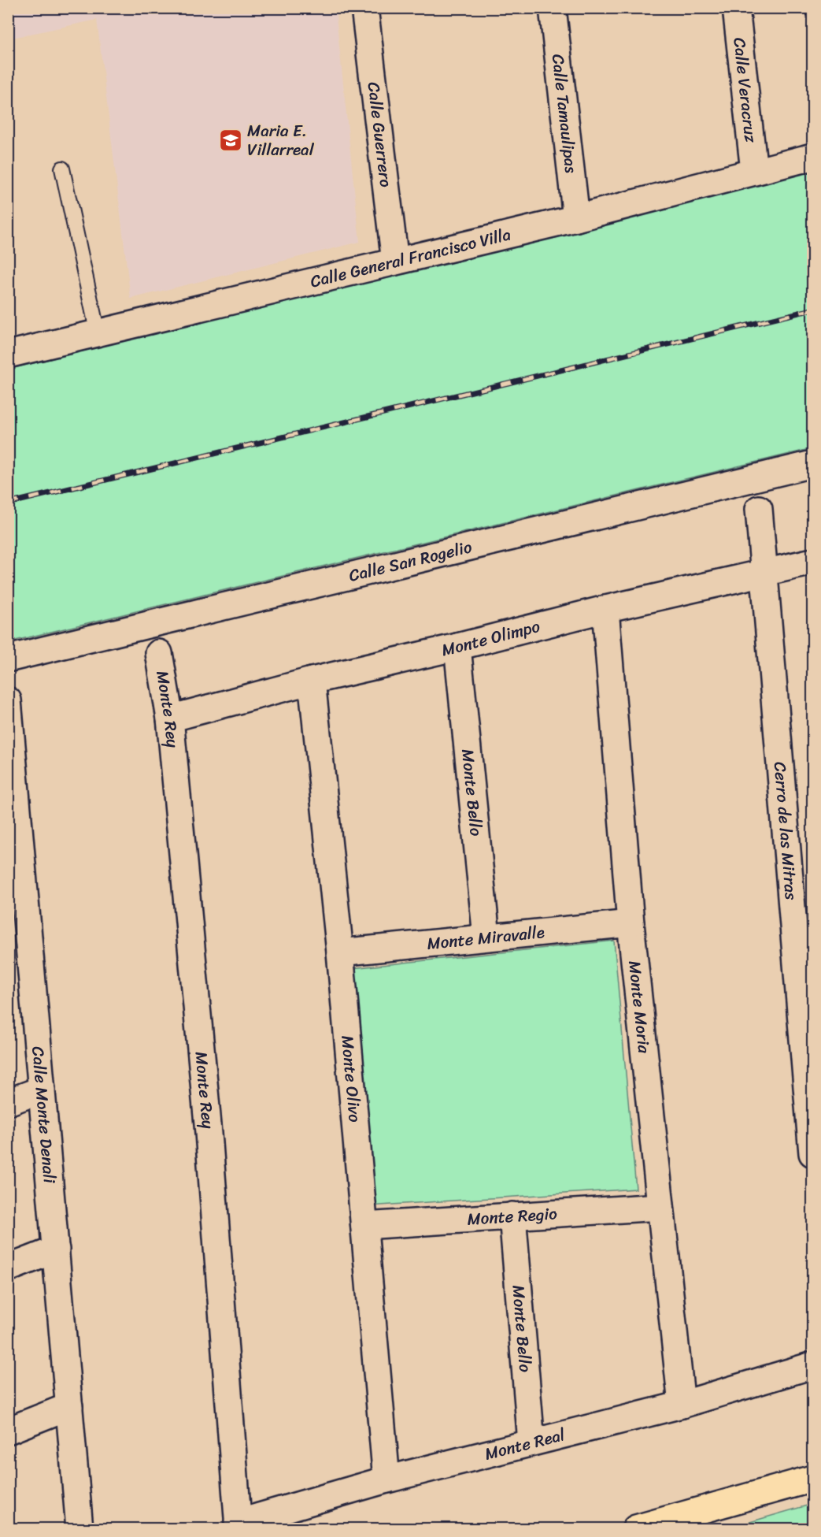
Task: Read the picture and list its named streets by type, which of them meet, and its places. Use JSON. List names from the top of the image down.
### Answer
{
  "streets": {
    "street": [
      "Calle Veracruz",
      "Calle Tamaulipas",
      "Calle Guerrero",
      "Calle General Francisco Villa",
      "Calle San Rogelio",
      "Monte Olimpo",
      "Monte Rey",
      "Monte Bello",
      "Cerro de las Mitras",
      "Monte Miravalle",
      "Monte Moria",
      "Monte Olivo",
      "Calle Monte Denali",
      "Monte Regio",
      "Monte Real"
    ]
  },
  "crossings": [
    ["Calle Veracruz", "Calle General Francisco Villa"],
    ["Calle Tamaulipas", "Calle General Francisco Villa"],
    ["Calle Guerrero", "Calle General Francisco Villa"],
    ["Monte Olimpo", "Monte Rey"],
    ["Monte Olimpo", "Monte Bello"],
    ["Monte Olimpo", "Cerro de las Mitras"],
    ["Monte Olimpo", "Monte Moria"],
    ["Monte Olimpo", "Monte Olivo"],
    ["Monte Rey", "Monte Real"],
    ["Monte Bello", "Monte Miravalle"],
    ["Monte Bello", "Monte Regio"],
    ["Monte Bello", "Monte Real"],
    ["Monte Miravalle", "Monte Moria"],
    ["Monte Miravalle", "Monte Olivo"],
    ["Monte Moria", "Monte Regio"],
    ["Monte Moria", "Monte Real"],
    ["Monte Olivo", "Monte Regio"],
    ["Monte Olivo", "Monte Real"]
  ],
  "places": {
    "school or university": ["Maria E. Villarreal"]
  }
}
